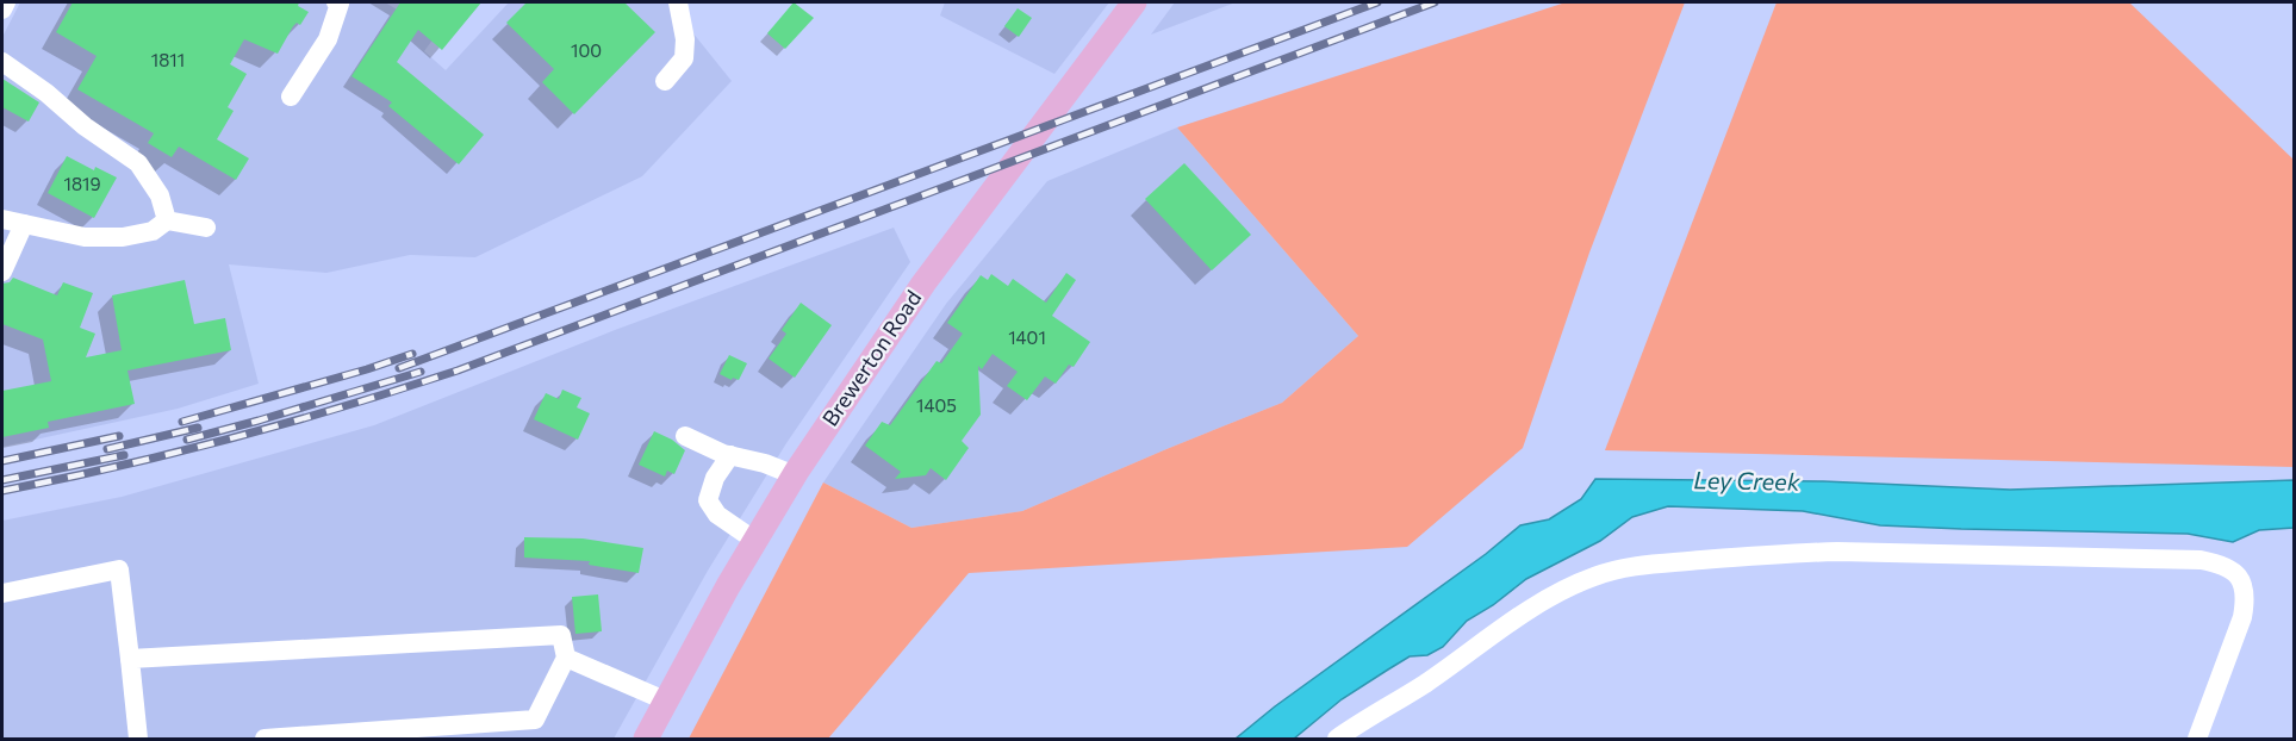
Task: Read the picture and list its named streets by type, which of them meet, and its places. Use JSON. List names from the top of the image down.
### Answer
{
  "streets": {
    "main road": ["Brewerton Road"]
  },
  "water": ["Ley Creek"],
  "house_numbers": [
    "100",
    "1811",
    "1819",
    "1401",
    "1405"
  ]
}
